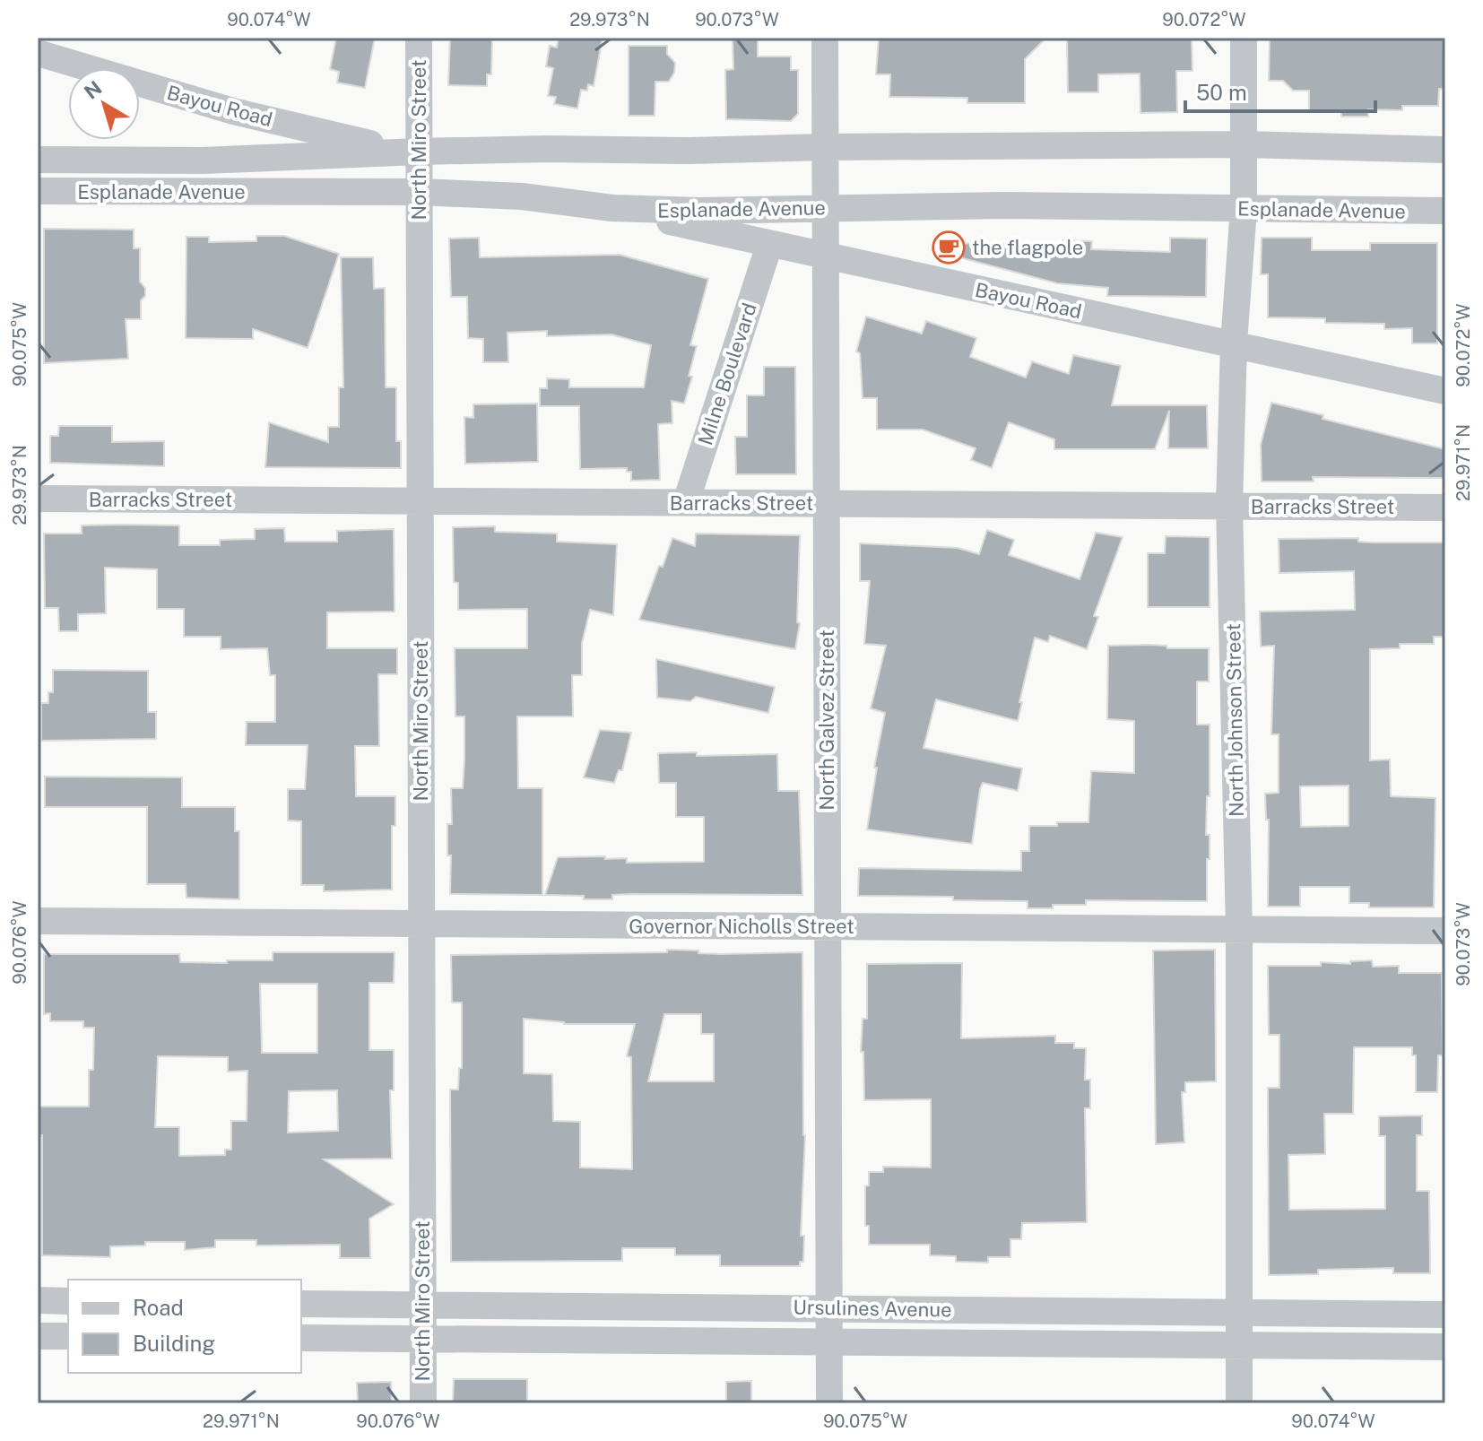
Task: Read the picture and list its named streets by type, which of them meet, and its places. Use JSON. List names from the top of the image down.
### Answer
{
  "streets": {
    "street": [
      "Bayou Road",
      "North Miro Street",
      "Esplanade Avenue",
      "Milne Boulevard",
      "Barracks Street",
      "North Galvez Street",
      "North Johnson Street",
      "Governor Nicholls Street",
      "Ursulines Avenue"
    ]
  },
  "crossings": [
    ["Bayou Road", "North Miro Street"],
    ["Bayou Road", "Esplanade Avenue"],
    ["Bayou Road", "Milne Boulevard"],
    ["Bayou Road", "North Galvez Street"],
    ["Bayou Road", "North Johnson Street"],
    ["North Miro Street", "Esplanade Avenue"],
    ["North Miro Street", "Barracks Street"],
    ["North Miro Street", "Governor Nicholls Street"],
    ["North Miro Street", "Ursulines Avenue"],
    ["Esplanade Avenue", "North Galvez Street"],
    ["Esplanade Avenue", "North Johnson Street"],
    ["Milne Boulevard", "Barracks Street"],
    ["Barracks Street", "North Galvez Street"],
    ["Barracks Street", "North Johnson Street"],
    ["North Galvez Street", "Governor Nicholls Street"],
    ["North Galvez Street", "Ursulines Avenue"],
    ["North Johnson Street", "Governor Nicholls Street"],
    ["North Johnson Street", "Ursulines Avenue"]
  ],
  "places": {
    "cafe": ["the flagpole"]
  },
  "legend": ["Road", "Building"],
  "scale_bar": "50 m",
  "north": "top left",
  "coordinates": [
    "90.074°W",
    "29.973°N",
    "90.073°W",
    "90.072°W",
    "90.075°W",
    "29.971°N",
    "90.076°W"
  ]
}
